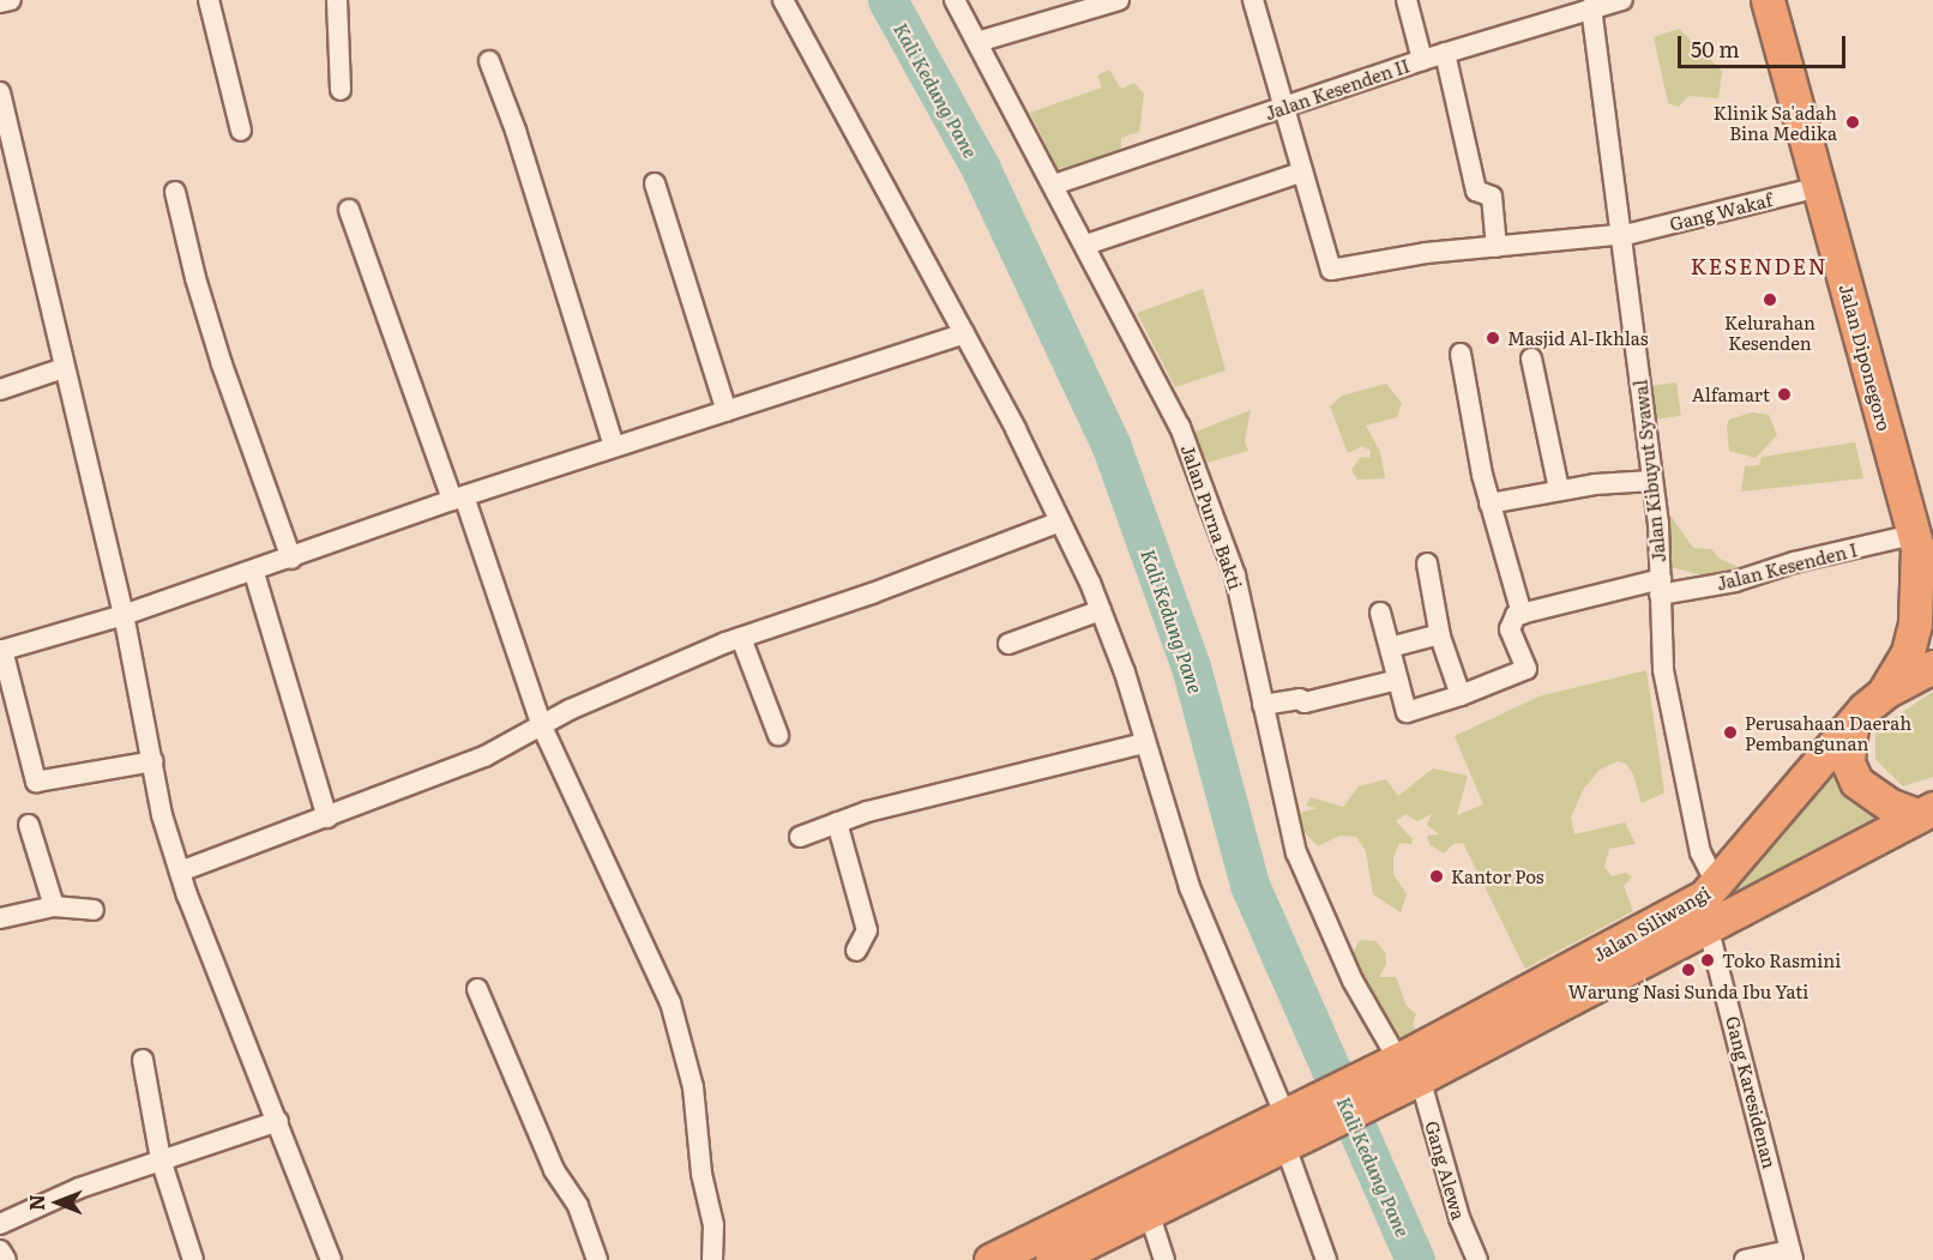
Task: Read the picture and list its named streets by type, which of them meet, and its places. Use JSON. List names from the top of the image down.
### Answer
{
  "streets": {
    "highway": ["Jalan Diponegoro", "Jalan Siliwangi"],
    "street": [
      "Jalan Kesenden II",
      "Gang Wakaf",
      "Jalan Kibuyut Syawal",
      "Jalan Purna Bakti",
      "Jalan Kesenden I",
      "Gang Karesidenan",
      "Gang Alewa"
    ]
  },
  "crossings": [
    ["Jalan Kesenden II", "Jalan Kibuyut Syawal"],
    ["Jalan Kesenden II", "Jalan Purna Bakti"],
    ["Gang Wakaf", "Jalan Diponegoro"],
    ["Gang Wakaf", "Jalan Kibuyut Syawal"],
    ["Jalan Diponegoro", "Jalan Kesenden I"],
    ["Jalan Diponegoro", "Jalan Siliwangi"],
    ["Jalan Kibuyut Syawal", "Jalan Kesenden I"],
    ["Jalan Kibuyut Syawal", "Jalan Siliwangi"],
    ["Jalan Purna Bakti", "Jalan Siliwangi"],
    ["Jalan Purna Bakti", "Gang Alewa"],
    ["Jalan Siliwangi", "Gang Karesidenan"],
    ["Jalan Siliwangi", "Gang Alewa"]
  ],
  "districts": ["KESENDEN"],
  "water": ["Kali Kedung Pane"],
  "places": [
    "Klinik Sa'adah Bina Medika",
    "Kelurahan Kesenden",
    "Masjid Al-Ikhlas",
    "Alfamart",
    "Perusahaan Daerah Pembangunan",
    "Kantor Pos",
    "Toko Rasmini",
    "Warung Nasi Sunda Ibu Yati"
  ],
  "scale_bar": "50 m",
  "north": "left"
}
